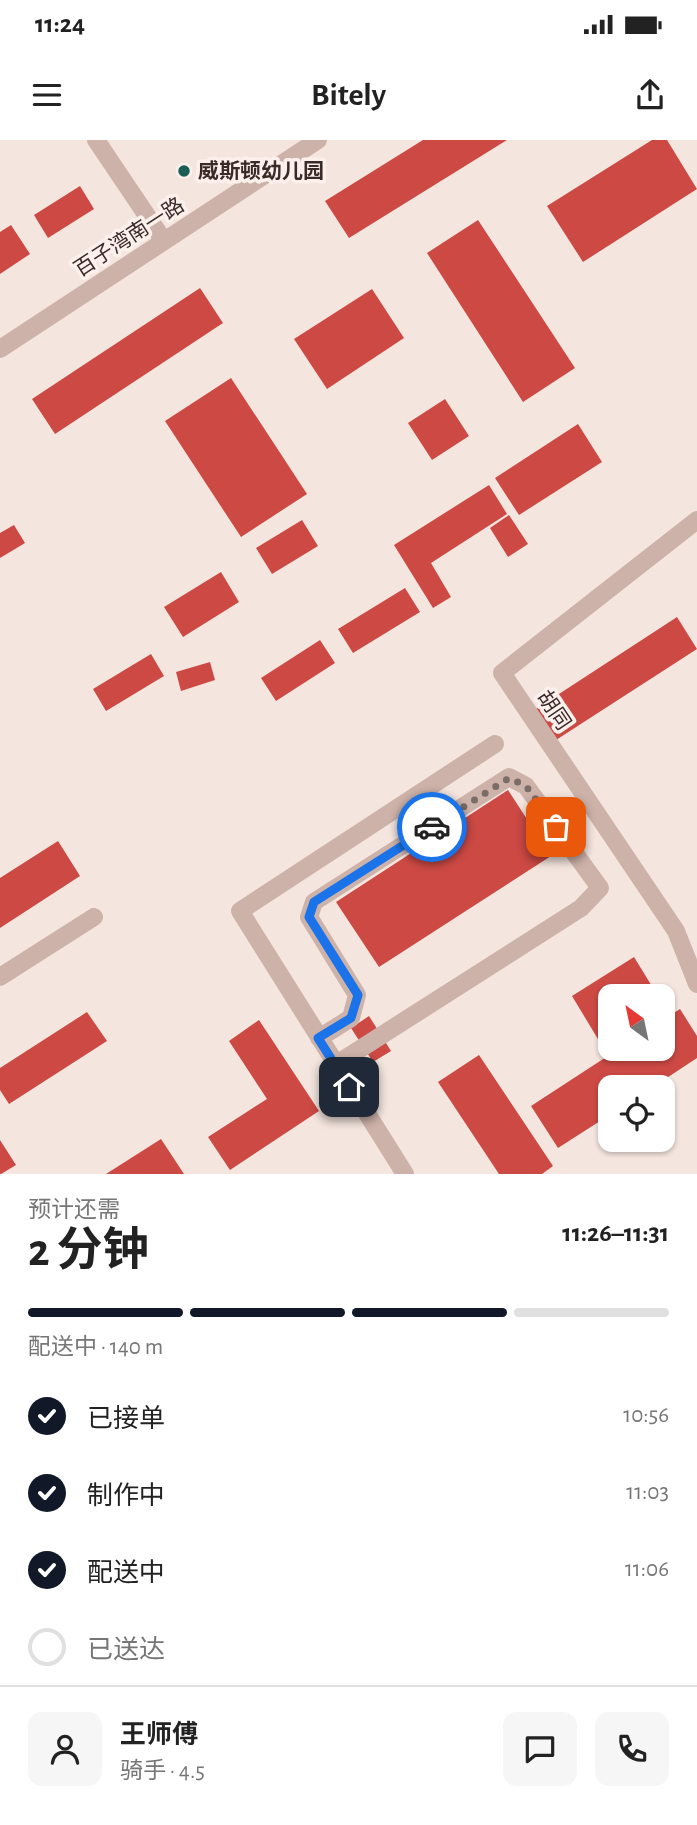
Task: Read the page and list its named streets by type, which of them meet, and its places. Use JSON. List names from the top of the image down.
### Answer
{
  "streets": {
    "street": ["百子湾南一路", "胡同"]
  },
  "places": ["威斯顿幼儿园"],
  "north": "top left",
  "page": {
    "status": "11:24",
    "header": "Bitely",
    "heading": ["2 分钟", "预计还需", "11:26–11:31"],
    "panel": ["王师傅", "骑手 · 4.5"],
    "bar": "配送中 · 140 m",
    "list": [
      ["已接单", "10:56"],
      ["制作中", "11:03"],
      ["配送中", "11:06"],
      "已送达"
    ]
  }
}
